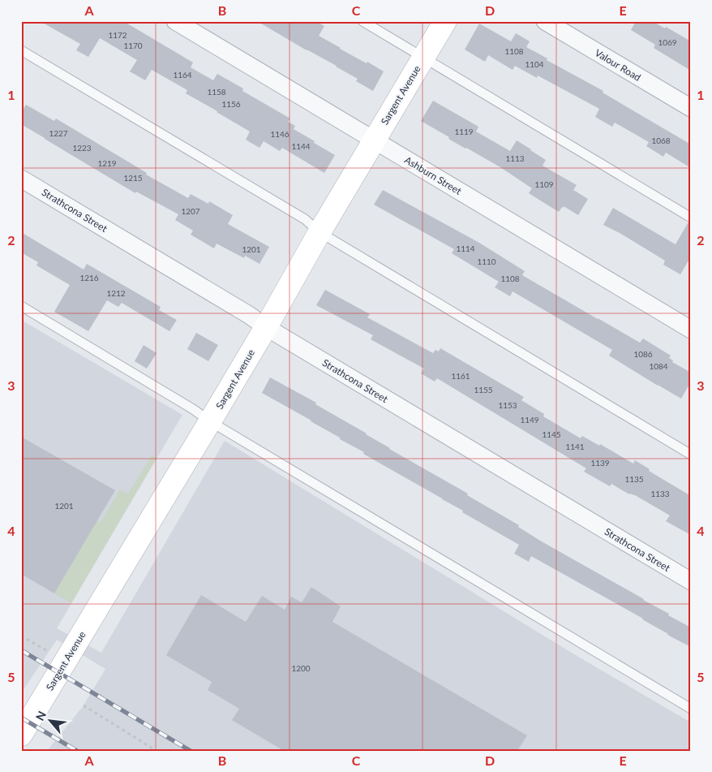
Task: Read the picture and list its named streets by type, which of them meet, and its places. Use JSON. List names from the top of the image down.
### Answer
{
  "streets": {
    "main road": ["Sargent Avenue"],
    "street": ["Valour Road", "Ashburn Street", "Strathcona Street"]
  },
  "crossings": [
    ["Sargent Avenue", "Ashburn Street"],
    ["Sargent Avenue", "Strathcona Street"]
  ],
  "house_numbers": [
    "1172",
    "1069",
    "1170",
    "1108",
    "1104",
    "1164",
    "1158",
    "1156",
    "1119",
    "1227",
    "1146",
    "1068",
    "1144",
    "1223",
    "1113",
    "1219",
    "1215",
    "1109",
    "1207",
    "1114",
    "1201",
    "1110",
    "1216",
    "1108",
    "1212",
    "1086",
    "1084",
    "1161",
    "1155",
    "1153",
    "1149",
    "1145",
    "1141",
    "1139",
    "1135",
    "1133",
    "1201",
    "1200"
  ],
  "north": "top left",
  "grid": {
    "columns": [
      "A",
      "B",
      "C",
      "D",
      "E"
    ],
    "rows": [
      "1",
      "2",
      "3",
      "4",
      "5"
    ]
  }
}
